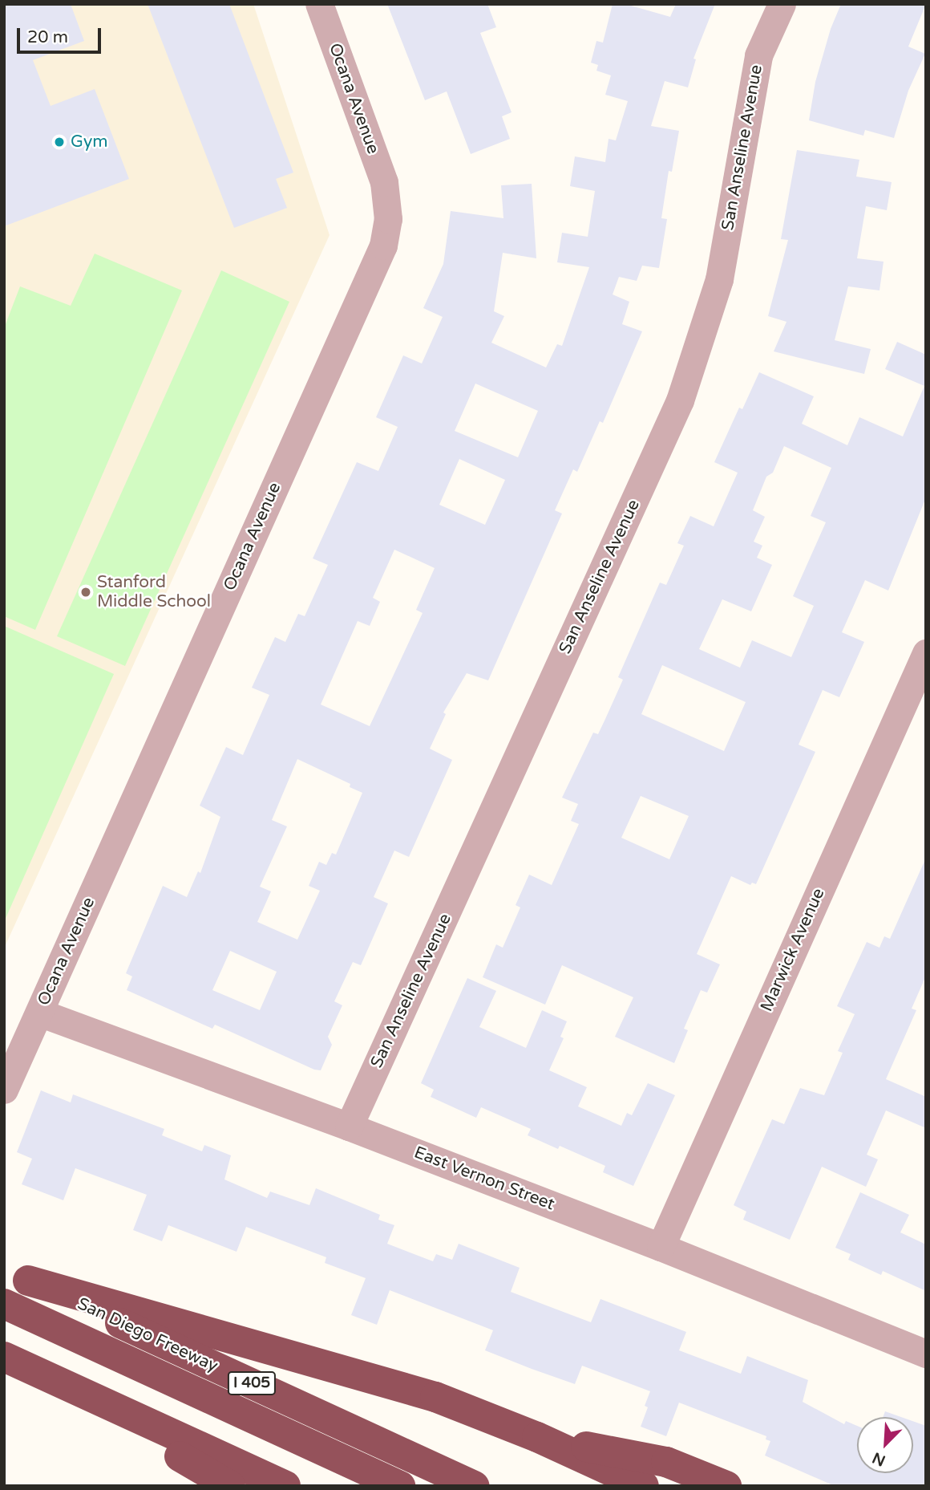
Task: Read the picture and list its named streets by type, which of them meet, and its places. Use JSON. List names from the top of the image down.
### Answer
{
  "streets": {
    "highway": ["San Diego Freeway", "I 405"],
    "street": [
      "Ocana Avenue",
      "San Anseline Avenue",
      "Marwick Avenue",
      "East Vernon Street"
    ]
  },
  "crossings": [
    ["Ocana Avenue", "East Vernon Street"],
    ["San Anseline Avenue", "East Vernon Street"],
    ["Marwick Avenue", "East Vernon Street"]
  ],
  "places": ["Gym", "Stanford Middle School"],
  "scale_bar": "20 m",
  "north": "bottom left"
}
